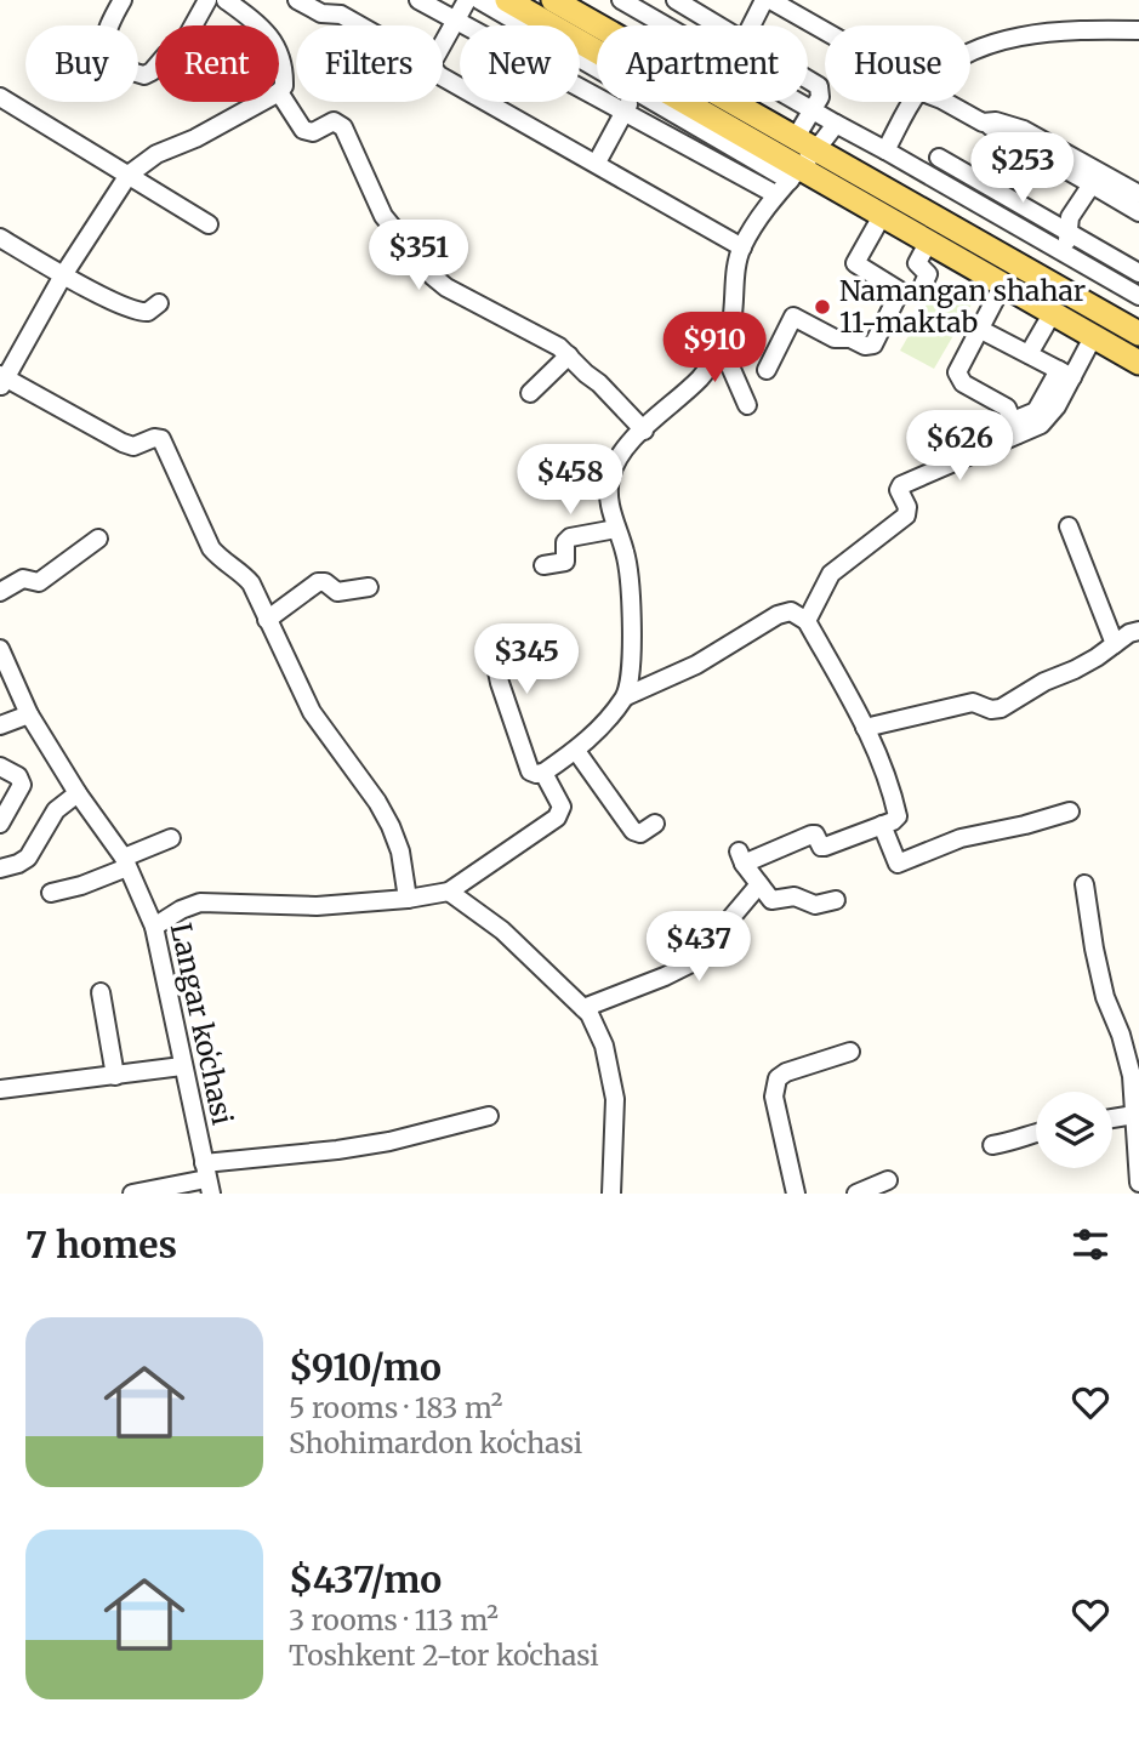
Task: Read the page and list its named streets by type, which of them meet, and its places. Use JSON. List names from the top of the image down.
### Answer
{
  "streets": {
    "street": ["Langar koʻchasi"]
  },
  "places": ["Namangan shahar 11-maktab"],
  "page": {
    "chip": [
      "Buy",
      "Rent",
      "Filters",
      "New",
      "Apartment",
      "House"
    ],
    "price": [
      "$253",
      "$351",
      "$910",
      "$626",
      "$458",
      "$345",
      "$437"
    ],
    "heading": "7 homes",
    "list": [
      {
        "name": "$910/mo",
        "note": "5 rooms · 183 m² · Shohimardon koʻchasi"
      },
      {
        "name": "$437/mo",
        "note": "3 rooms · 113 m² · Toshkent 2-tor koʻchasi"
      }
    ]
  }
}
